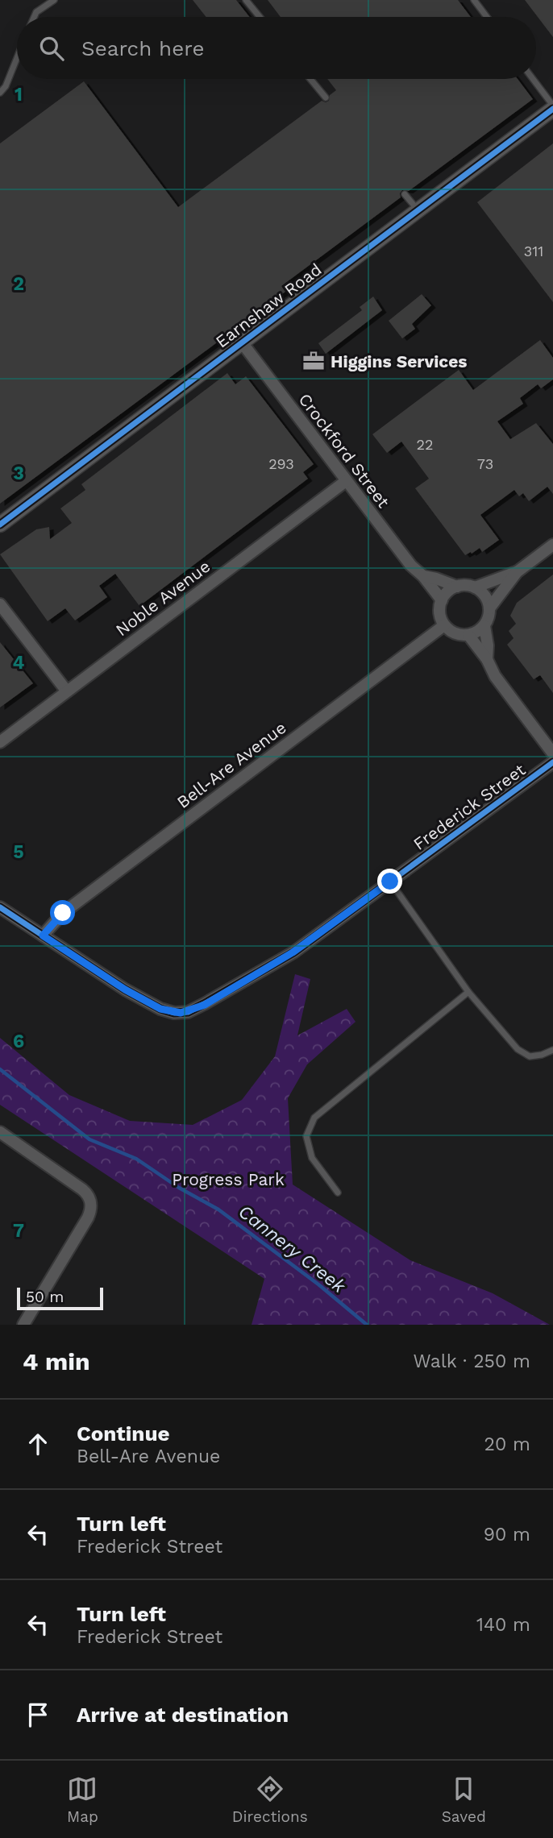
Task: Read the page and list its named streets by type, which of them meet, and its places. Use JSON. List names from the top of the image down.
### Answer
{
  "streets": {
    "street": [
      "Earnshaw Road",
      "Crockford Street",
      "Noble Avenue",
      "Bell-Are Avenue",
      "Frederick Street"
    ]
  },
  "crossings": [
    ["Earnshaw Road", "Crockford Street"],
    ["Crockford Street", "Noble Avenue"],
    ["Crockford Street", "Bell-Are Avenue"],
    ["Bell-Are Avenue", "Frederick Street"]
  ],
  "water": ["Cannery Creek"],
  "parks": ["Progress Park"],
  "places": {
    "office": ["Higgins Services"]
  },
  "house_numbers": [
    "311",
    "22",
    "293",
    "73"
  ],
  "scale_bar": "50 m",
  "page": {
    "search": "Search here",
    "scale": "50 m",
    "heading": ["4 min", "Walk · 250 m"],
    "list": [
      ["Continue", "Bell-Are Avenue", "20 m"],
      ["Turn left", "Frederick Street", "90 m"],
      ["Turn left", "Frederick Street", "140 m"],
      "Arrive at destination"
    ],
    "nav": ["Map", "Directions", "Saved"]
  },
  "grid": {
    "rows": [
      "1",
      "2",
      "3",
      "4",
      "5",
      "6",
      "7"
    ]
  }
}
